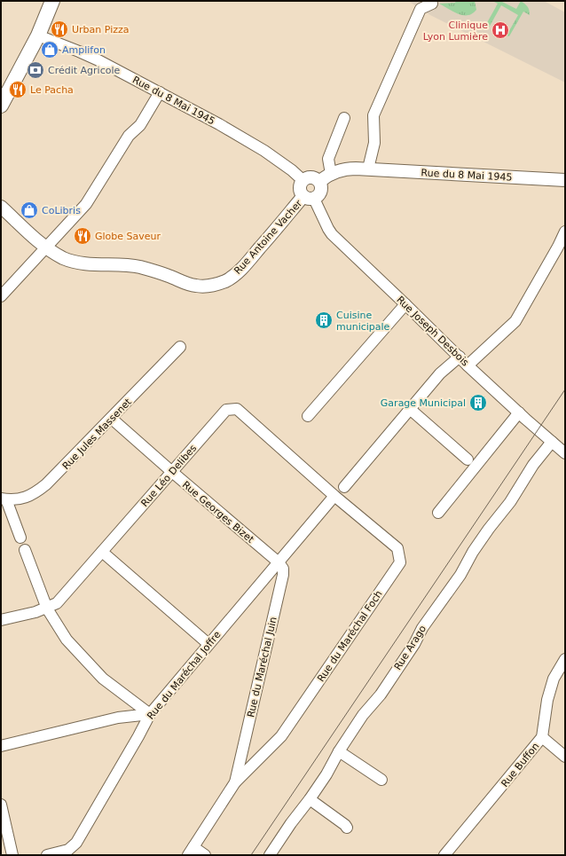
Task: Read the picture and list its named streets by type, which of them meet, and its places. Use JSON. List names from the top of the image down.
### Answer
{
  "streets": {
    "street": [
      "Rue du 8 Mai 1945",
      "Rue Antoine Vacher",
      "Rue Joseph Desbois",
      "Rue Jules Massenet",
      "Rue Léo Delibes",
      "Rue Georges Bizet",
      "Rue du Maréchal Foch",
      "Rue Arago",
      "Rue du Maréchal Juin",
      "Rue du Maréchal Joffre",
      "Rue Buffon"
    ]
  },
  "crossings": [
    ["Rue du 8 Mai 1945", "Rue Antoine Vacher"],
    ["Rue du 8 Mai 1945", "Rue Joseph Desbois"],
    ["Rue Antoine Vacher", "Rue Joseph Desbois"],
    ["Rue Joseph Desbois", "Rue Arago"],
    ["Rue Jules Massenet", "Rue Georges Bizet"],
    ["Rue Léo Delibes", "Rue Georges Bizet"],
    ["Rue Léo Delibes", "Rue du Maréchal Foch"],
    ["Rue Georges Bizet", "Rue du Maréchal Juin"],
    ["Rue Georges Bizet", "Rue du Maréchal Joffre"],
    ["Rue du Maréchal Foch", "Rue du Maréchal Juin"],
    ["Rue du Maréchal Juin", "Rue du Maréchal Joffre"]
  ],
  "places": {
    "restaurant": ["Urban Pizza", "Le Pacha", "Globe Saveur"],
    "hospital": ["Clinique Lyon Lumière"],
    "shop": ["Amplifon", "CoLibris"],
    "bank": ["Crédit Agricole"],
    "building": ["Cuisine municipale", "Garage Municipal"]
  }
}
